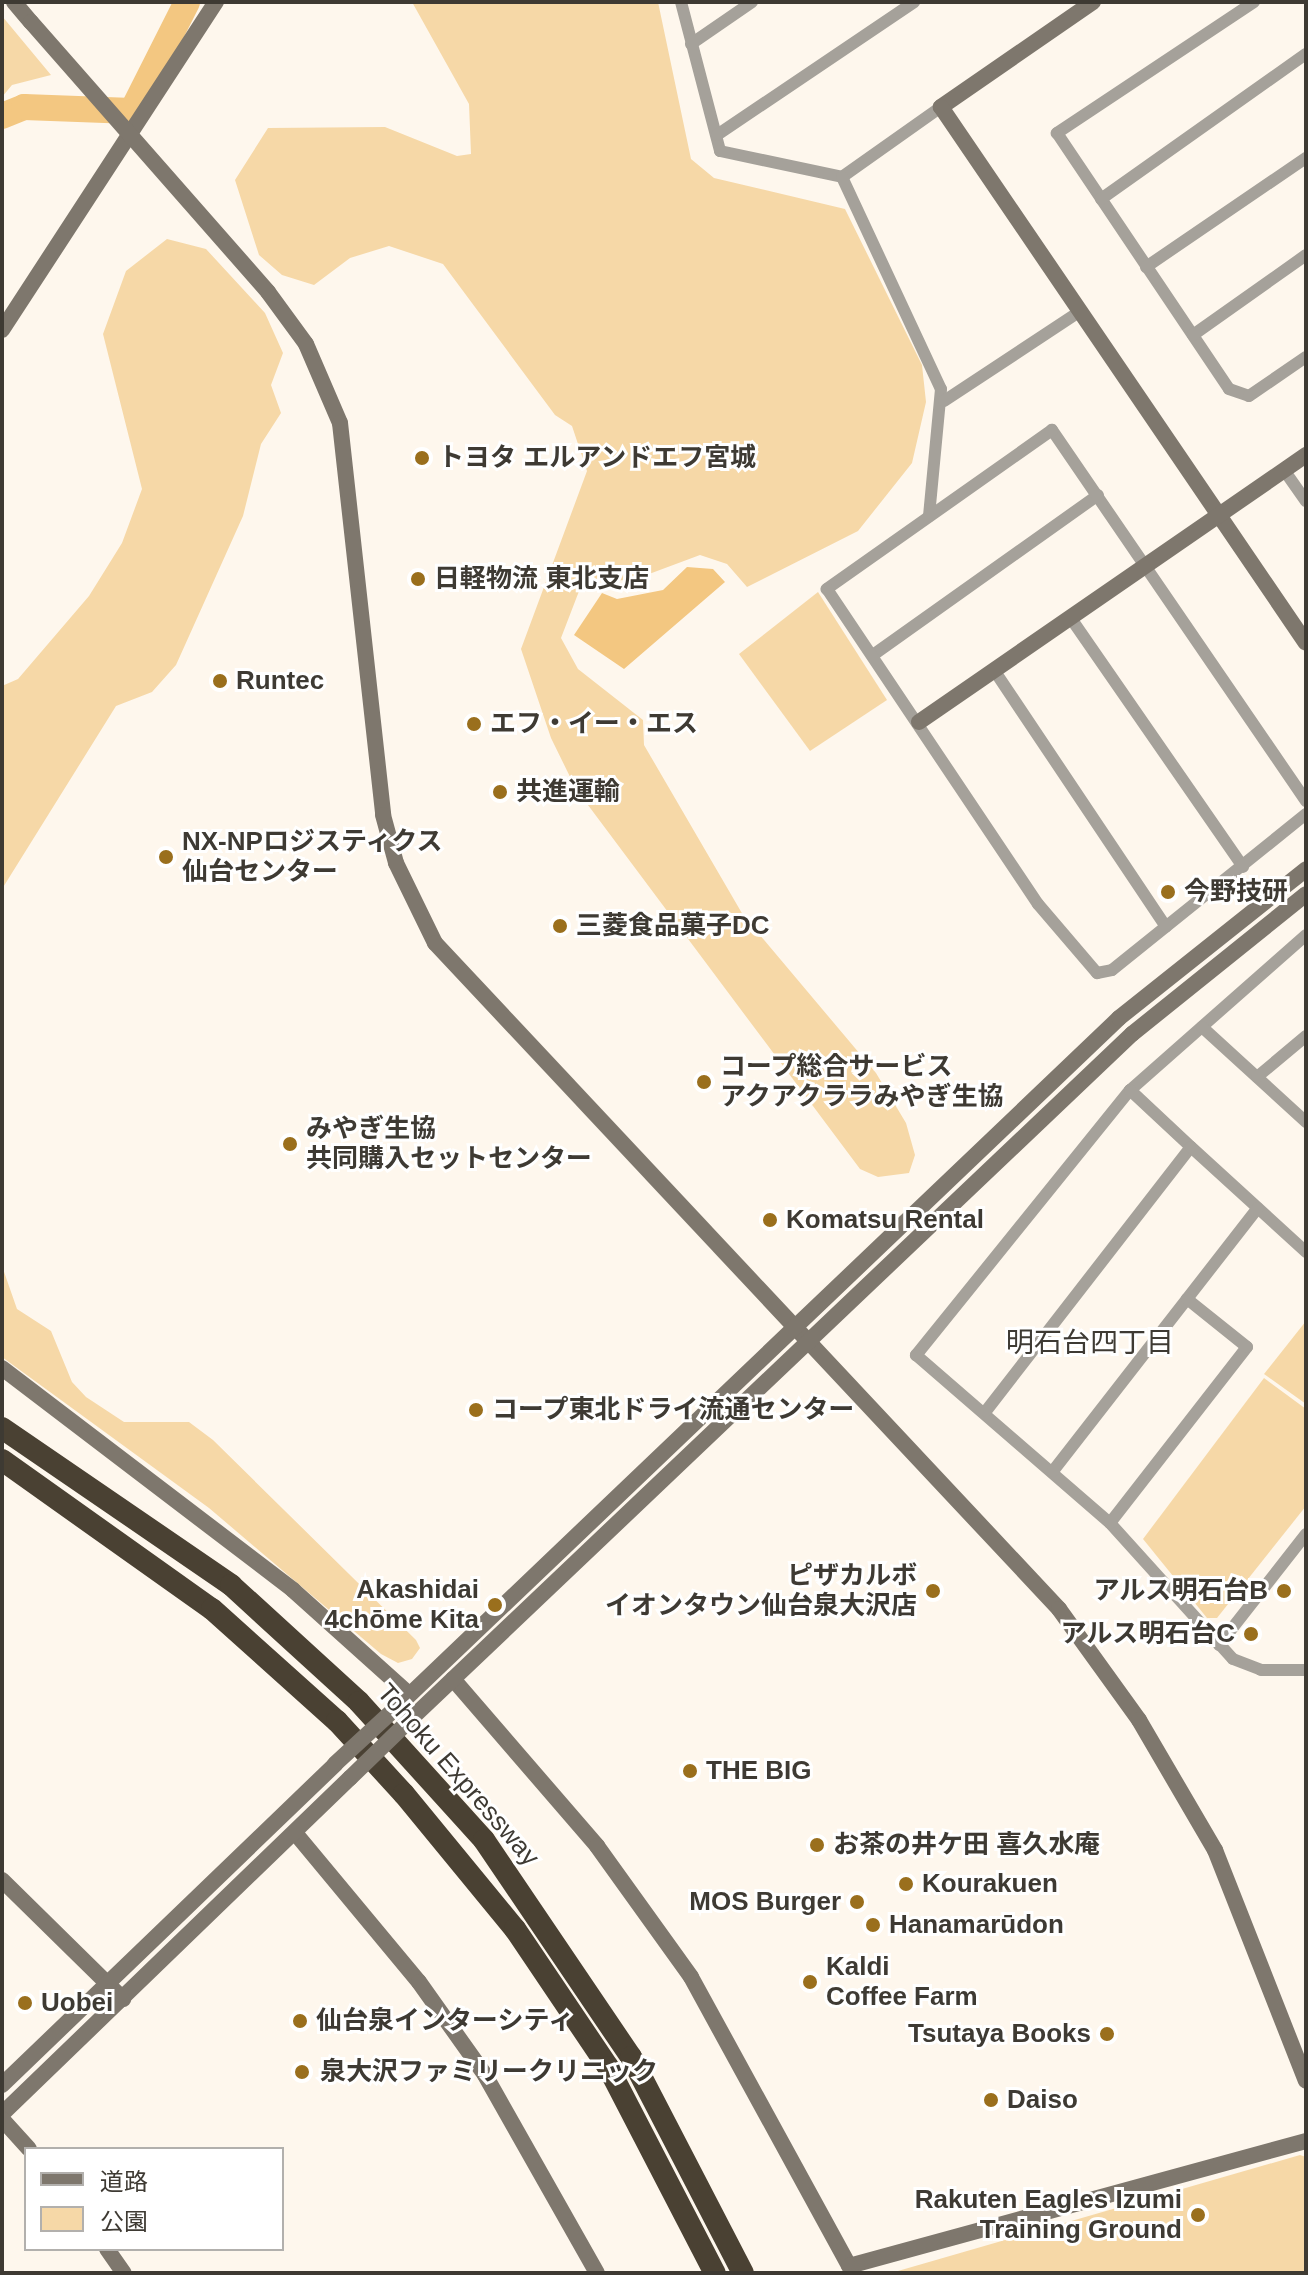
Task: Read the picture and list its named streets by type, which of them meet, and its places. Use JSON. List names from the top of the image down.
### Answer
{
  "streets": {
    "highway": ["Tohoku Expressway"]
  },
  "districts": ["明石台四丁目"],
  "places": [
    "トヨタ エルアンドエフ宮城",
    "日軽物流 東北支店",
    "Runtec",
    "エフ・イー・エス",
    "共進運輸",
    "NX-NPロジスティクス 仙台センター",
    "今野技研",
    "三菱食品菓子DC",
    "コープ総合サービス アクアクララみやぎ生協",
    "みやぎ生協 共同購入セットセンター",
    "Komatsu Rental",
    "コープ東北ドライ流通センター",
    "ピザカルボ イオンタウン仙台泉大沢店",
    "アルス明石台B",
    "Akashidai 4chōme Kita",
    "アルス明石台C",
    "THE BIG",
    "お茶の井ケ田 喜久水庵",
    "Kourakuen",
    "MOS Burger",
    "Hanamarūdon",
    "Kaldi Coffee Farm",
    "Uobei",
    "仙台泉インターシティ",
    "Tsutaya Books",
    "泉大沢ファミリークリニック",
    "Daiso",
    "Rakuten Eagles Izumi Training Ground"
  ],
  "legend": ["道路", "公園"]
}
